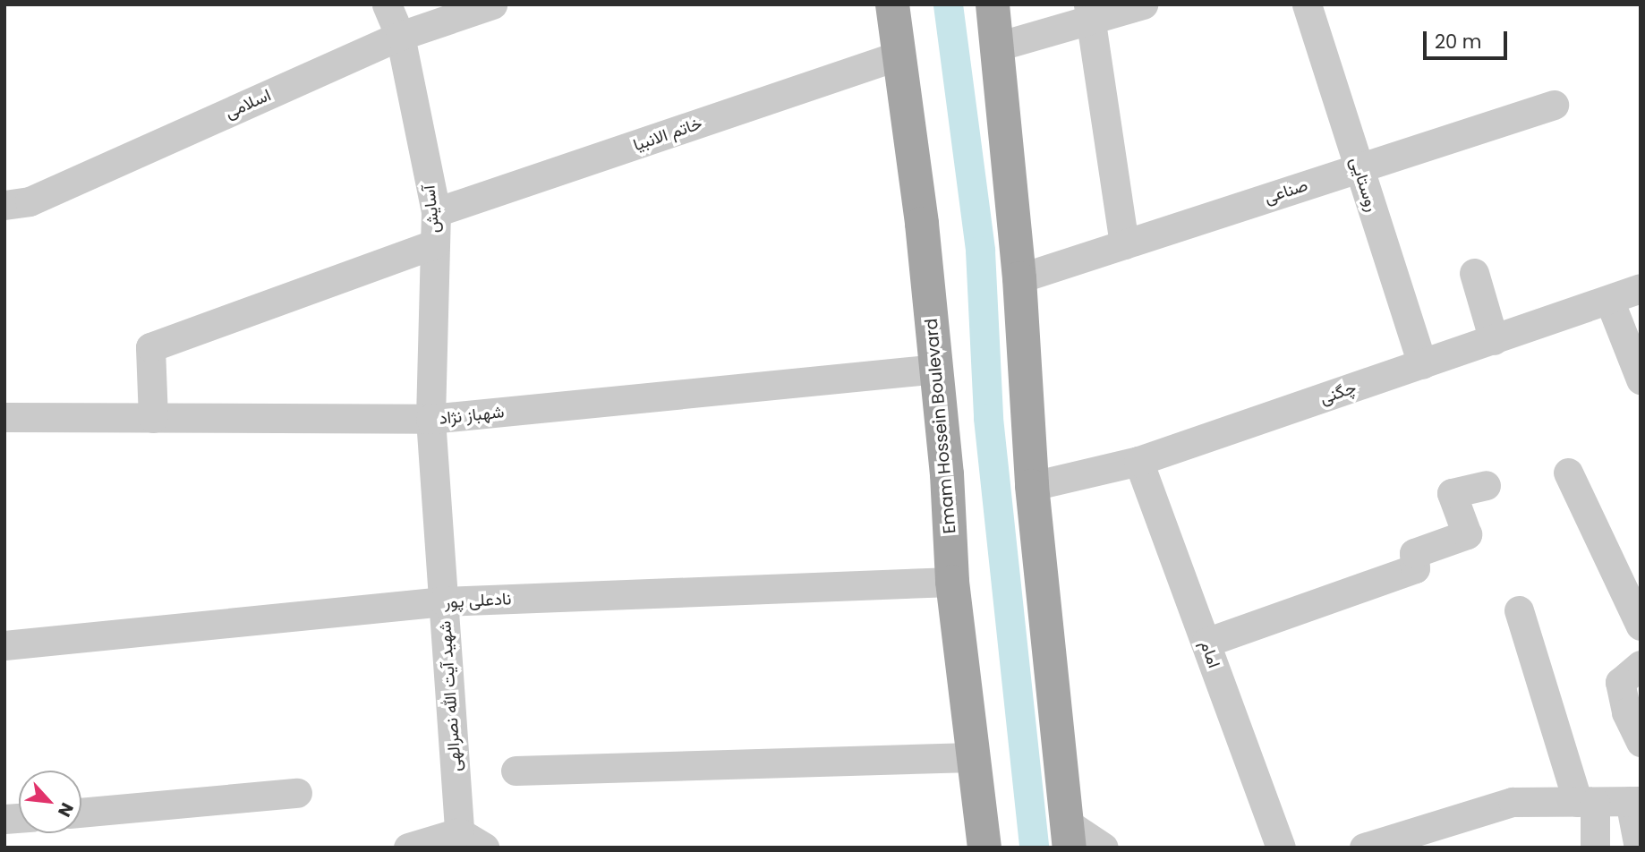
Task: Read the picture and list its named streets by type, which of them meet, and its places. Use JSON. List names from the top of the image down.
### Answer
{
  "streets": {
    "main road": ["Emam Hossein Boulevard"],
    "street": [
      "اسلامی",
      "خاتم الانبیا",
      "روستایی",
      "صناعی",
      "آسایش",
      "چگنی",
      "شهباز نژاد",
      "نادعلی پور",
      "امام",
      "شهید آیت الله نصرالهی"
    ]
  },
  "crossings": [
    ["اسلامی", "آسایش"],
    ["خاتم الانبیا", "آسایش"],
    ["خاتم الانبیا", "Emam Hossein Boulevard"],
    ["روستایی", "صناعی"],
    ["روستایی", "چگنی"],
    ["آسایش", "شهباز نژاد"],
    ["آسایش", "شهید آیت الله نصرالهی"],
    ["چگنی", "امام"],
    ["شهباز نژاد", "Emam Hossein Boulevard"],
    ["شهباز نژاد", "شهید آیت الله نصرالهی"],
    ["Emam Hossein Boulevard", "نادعلی پور"],
    ["نادعلی پور", "شهید آیت الله نصرالهی"]
  ],
  "scale_bar": "20 m",
  "north": "bottom right"
}
